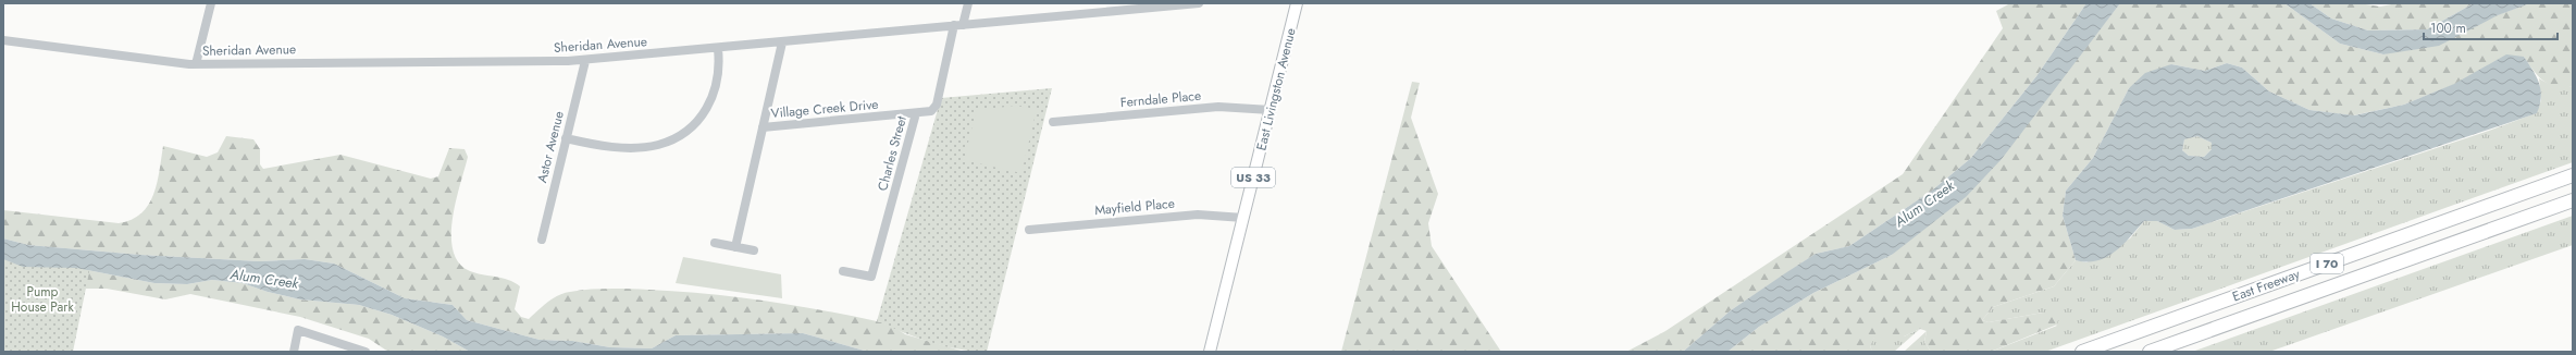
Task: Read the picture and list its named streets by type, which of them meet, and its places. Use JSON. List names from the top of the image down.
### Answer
{
  "streets": {
    "highway": ["I 70", "East Freeway"],
    "main road": ["East Livingston Avenue", "US 33"],
    "street": [
      "Sheridan Avenue",
      "Ferndale Place",
      "Village Creek Drive",
      "Astor Avenue",
      "Charles Street",
      "Mayfield Place"
    ]
  },
  "crossings": [
    ["Sheridan Avenue", "Village Creek Drive"],
    ["Sheridan Avenue", "Astor Avenue"],
    ["Sheridan Avenue", "Charles Street"],
    ["East Livingston Avenue", "Ferndale Place"],
    ["East Livingston Avenue", "Mayfield Place"],
    ["Village Creek Drive", "Charles Street"]
  ],
  "water": ["Alum Creek"],
  "parks": ["Pump House Park"],
  "scale_bar": "100 m"
}
